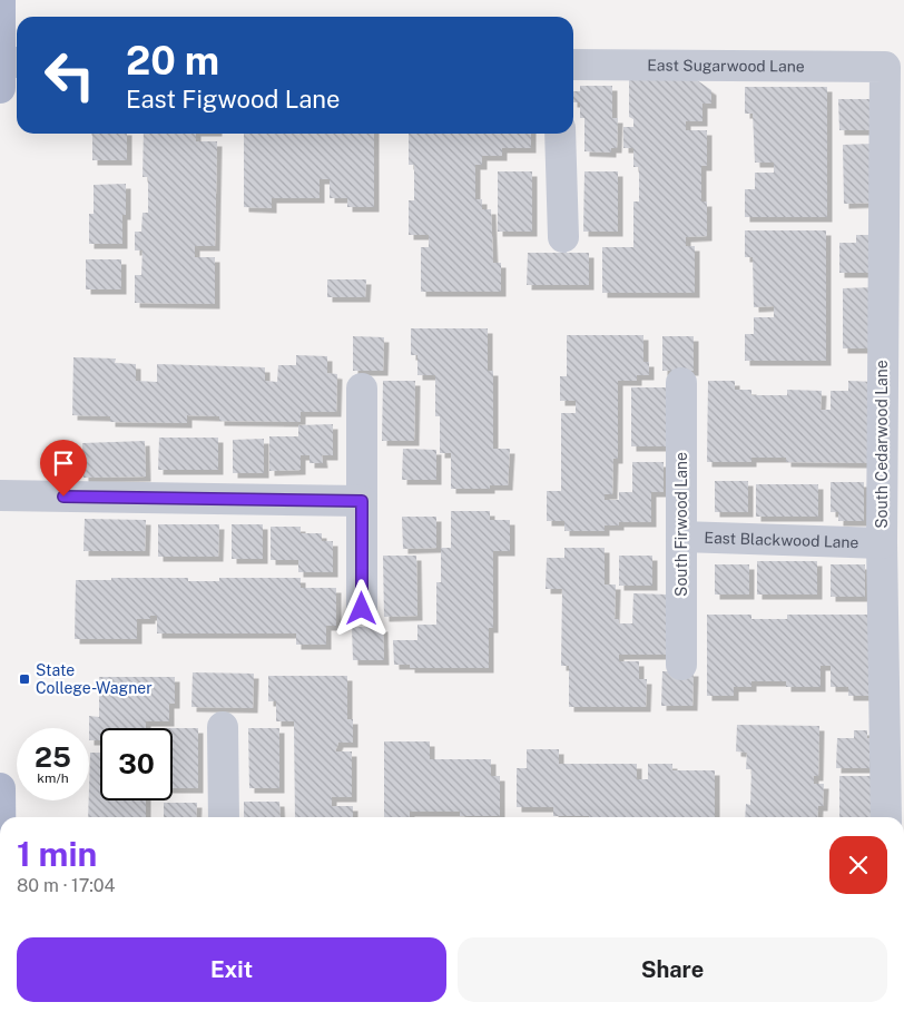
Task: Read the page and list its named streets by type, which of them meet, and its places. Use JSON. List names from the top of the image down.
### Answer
{
  "streets": {
    "street": [
      "East Sugarwood Lane",
      "South Cedarwood Lane",
      "South Firwood Lane",
      "East Blackwood Lane"
    ]
  },
  "crossings": [
    ["East Sugarwood Lane", "South Cedarwood Lane"],
    ["South Cedarwood Lane", "East Blackwood Lane"],
    ["South Firwood Lane", "East Blackwood Lane"]
  ],
  "places": {
    "transit": ["State College-Wagner"]
  },
  "page": {
    "turn": ["20 m", "East Figwood Lane"],
    "speed": "25 km/h",
    "limit": "30",
    "heading": ["1 min", "80 m · 17:04"],
    "buttons": ["Exit", "Share"]
  }
}
